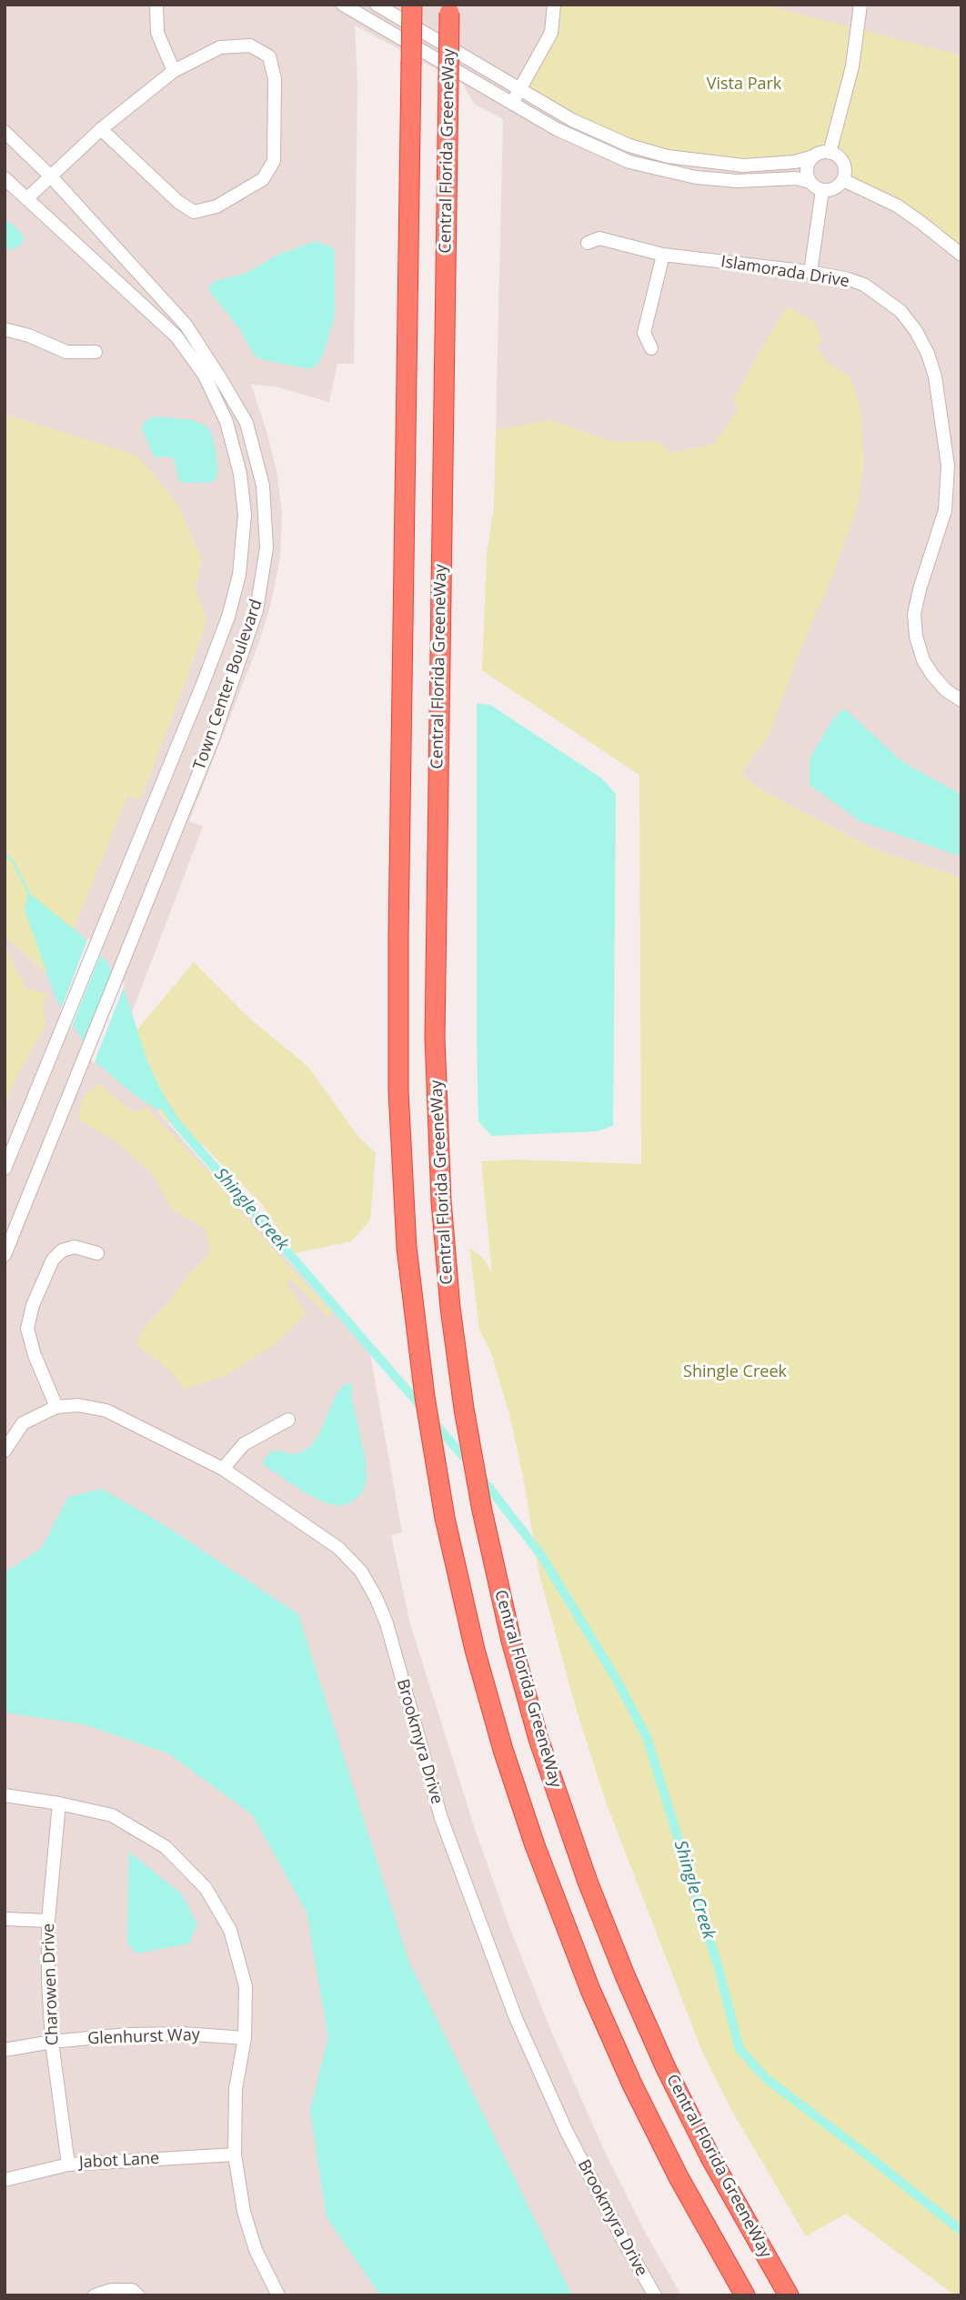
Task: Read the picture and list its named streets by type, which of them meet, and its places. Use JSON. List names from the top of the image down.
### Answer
{
  "streets": {
    "highway": ["Central Florida GreeneWay"],
    "street": [
      "Islamorada Drive",
      "Town Center Boulevard",
      "Brookmyra Drive",
      "Charowen Drive",
      "Glenhurst Way",
      "Jabot Lane"
    ]
  },
  "crossings": [
    ["Charowen Drive", "Glenhurst Way"],
    ["Charowen Drive", "Jabot Lane"]
  ],
  "water": ["Shingle Creek"],
  "parks": ["Vista Park", "Shingle Creek"]
}
